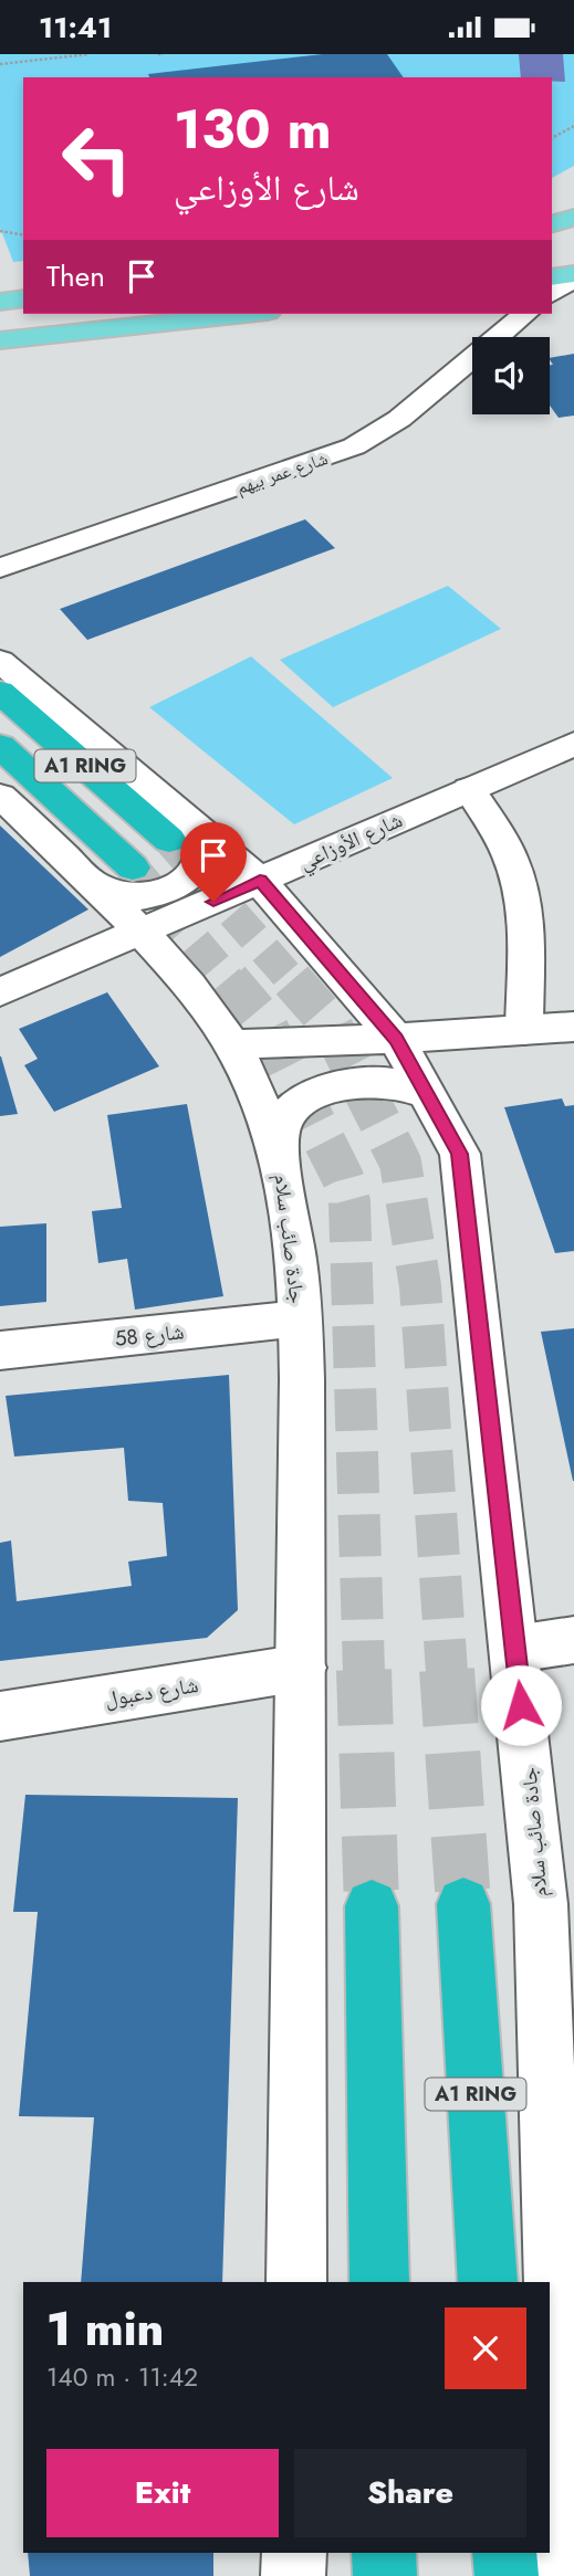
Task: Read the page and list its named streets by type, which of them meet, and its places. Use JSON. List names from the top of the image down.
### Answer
{
  "streets": {
    "highway": ["A1 RING"],
    "street": [
      "شارع عمر بيهم",
      "شارع الأوزاعي",
      "جادة صائب سلام",
      "شارع 58",
      "شارع دعبول"
    ]
  },
  "crossings": [
    ["A1 RING", "جادة صائب سلام"],
    ["شارع الأوزاعي", "جادة صائب سلام"],
    ["جادة صائب سلام", "شارع 58"],
    ["جادة صائب سلام", "شارع دعبول"]
  ],
  "page": {
    "status": "11:41",
    "turn": ["130 m", "شارع الأوزاعي"],
    "then": "Then",
    "heading": ["1 min", "140 m · 11:42"],
    "buttons": ["Exit", "Share"]
  }
}
